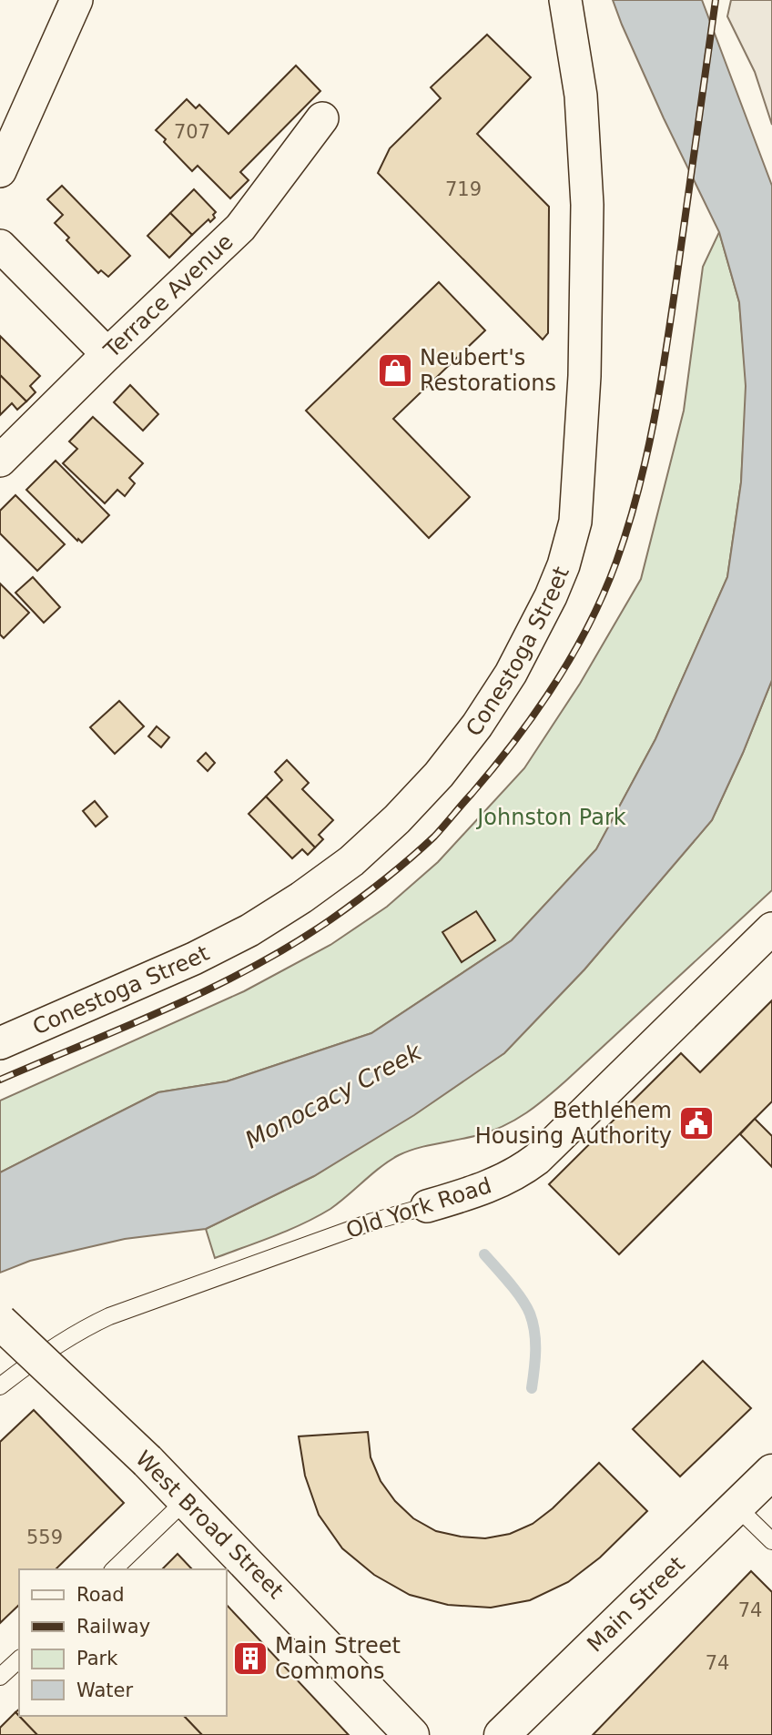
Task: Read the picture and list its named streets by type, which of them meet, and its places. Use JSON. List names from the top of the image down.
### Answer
{
  "streets": {
    "main road": ["West Broad Street", "Main Street"],
    "street": ["Terrace Avenue", "Conestoga Street", "Old York Road"]
  },
  "water": ["Monocacy Creek"],
  "parks": ["Johnston Park"],
  "places": {
    "shop": ["Neubert's Restorations"],
    "public building": ["Bethlehem Housing Authority"],
    "building": ["Main Street Commons"]
  },
  "house_numbers": [
    "707",
    "719",
    "559",
    "74",
    "74"
  ],
  "legend": [
    "Road",
    "Railway",
    "Park",
    "Water"
  ]
}
